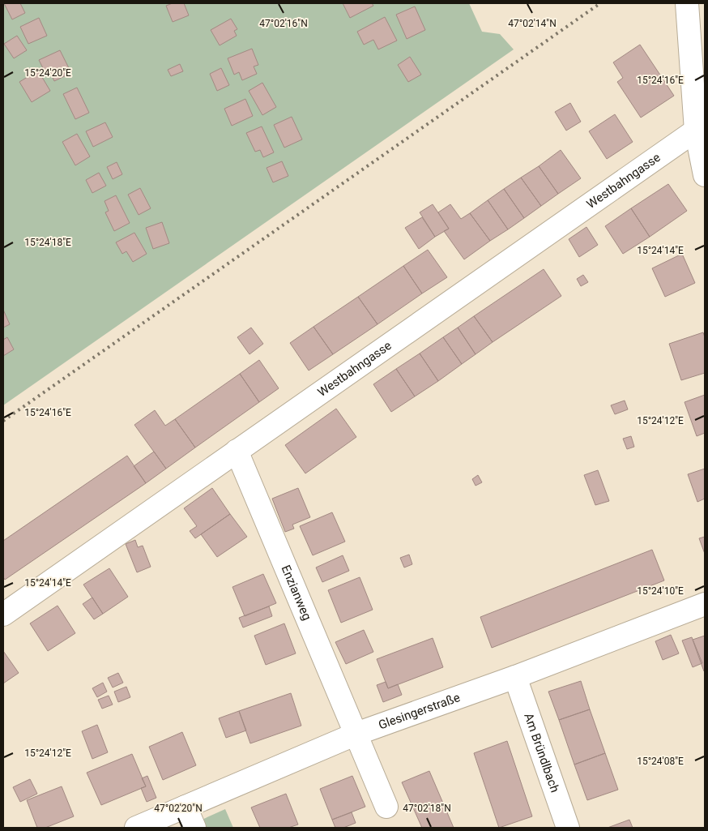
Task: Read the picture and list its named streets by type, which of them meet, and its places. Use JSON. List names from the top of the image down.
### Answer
{
  "streets": {
    "street": [
      "Westbahngasse",
      "Enzianweg",
      "Glesingerstraße",
      "Am Bründlbach"
    ]
  },
  "crossings": [
    ["Westbahngasse", "Enzianweg"],
    ["Enzianweg", "Glesingerstraße"],
    ["Glesingerstraße", "Am Bründlbach"]
  ],
  "coordinates": [
    "47°02'16\"N",
    "47°02'14\"N",
    "15°24'20\"E",
    "15°24'16\"E",
    "15°24'18\"E",
    "15°24'14\"E",
    "15°24'12\"E",
    "15°24'10\"E",
    "15°24'08\"E",
    "47°02'20\"N",
    "47°02'18\"N"
  ]
}
